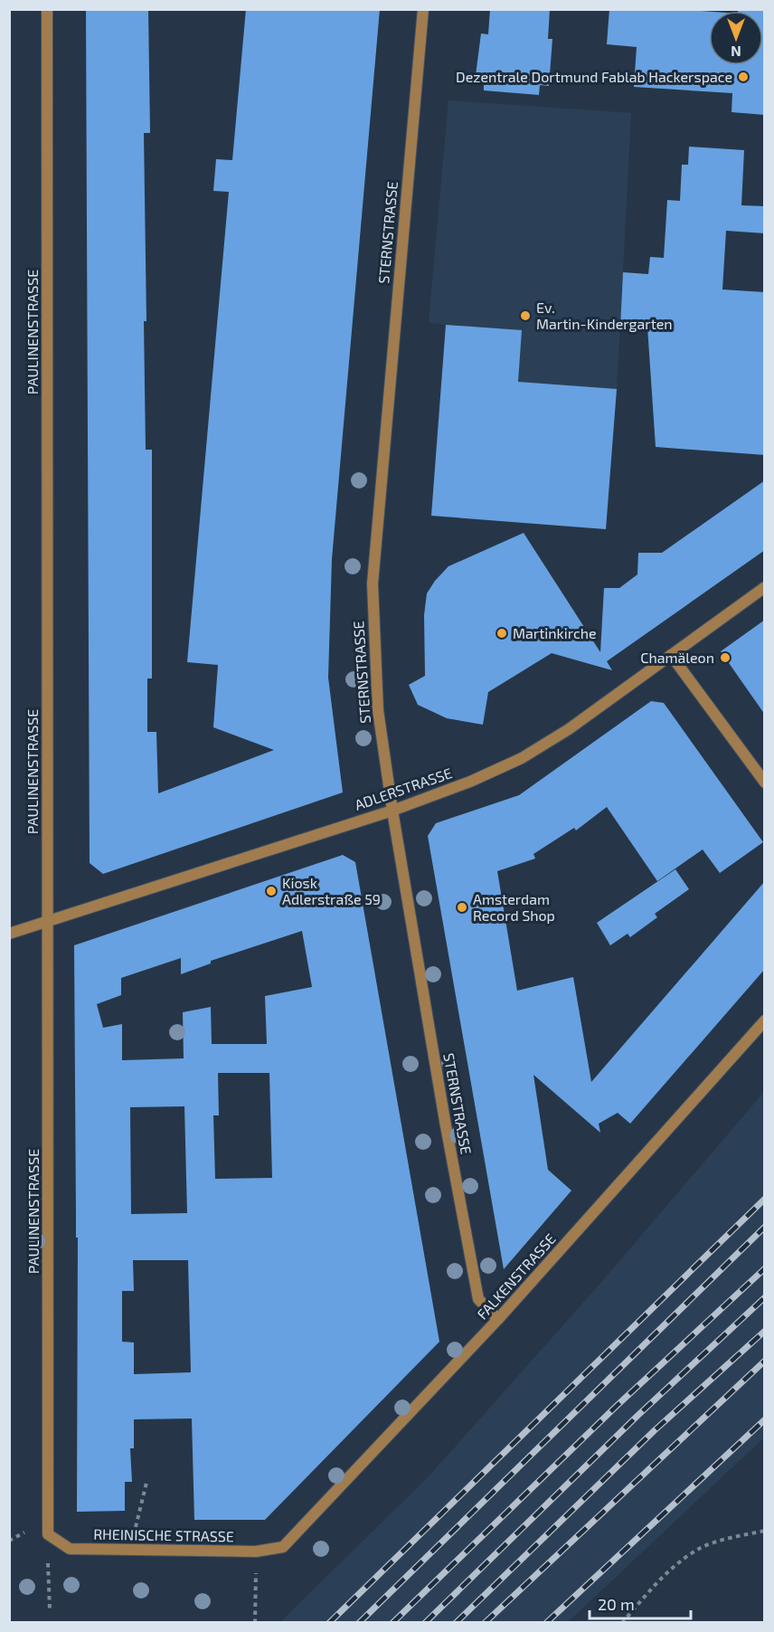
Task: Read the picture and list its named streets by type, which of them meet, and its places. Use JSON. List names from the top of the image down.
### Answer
{
  "streets": {
    "street": [
      "STERNSTRASSE",
      "PAULINENSTRASSE",
      "ADLERSTRASSE",
      "FALKENSTRASSE",
      "RHEINISCHE STRASSE"
    ]
  },
  "crossings": [
    ["STERNSTRASSE", "ADLERSTRASSE"],
    ["STERNSTRASSE", "FALKENSTRASSE"],
    ["PAULINENSTRASSE", "ADLERSTRASSE"],
    ["PAULINENSTRASSE", "RHEINISCHE STRASSE"],
    ["FALKENSTRASSE", "RHEINISCHE STRASSE"]
  ],
  "places": [
    "Dezentrale Dortmund Fablab Hackerspace",
    "Ev. Martin-Kindergarten",
    "Martinkirche",
    "Chamäleon",
    "Kiosk Adlerstraße 59",
    "Amsterdam Record Shop"
  ],
  "scale_bar": "20 m",
  "north": "bottom"
}
